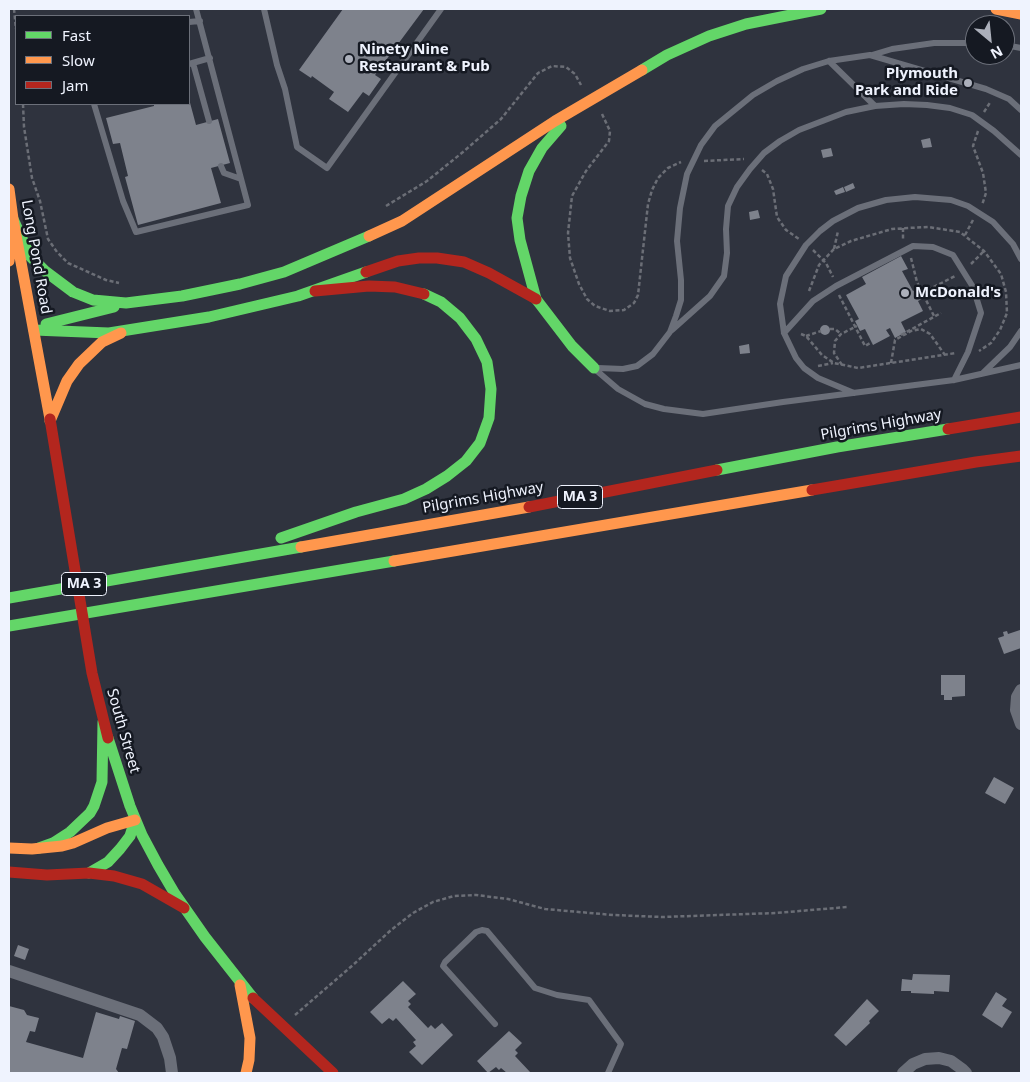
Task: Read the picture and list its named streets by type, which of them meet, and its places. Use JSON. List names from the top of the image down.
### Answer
{
  "streets": {
    "main road": [
      "Long Pond Road",
      "Pilgrims Highway",
      "MA 3",
      "South Street"
    ]
  },
  "crossings": [
    ["Long Pond Road", "South Street"]
  ],
  "places": ["Ninety Nine Restaurant & Pub", "Plymouth Park and Ride", "McDonald's"],
  "legend": ["Fast", "Slow", "Jam"],
  "north": "bottom right"
}
